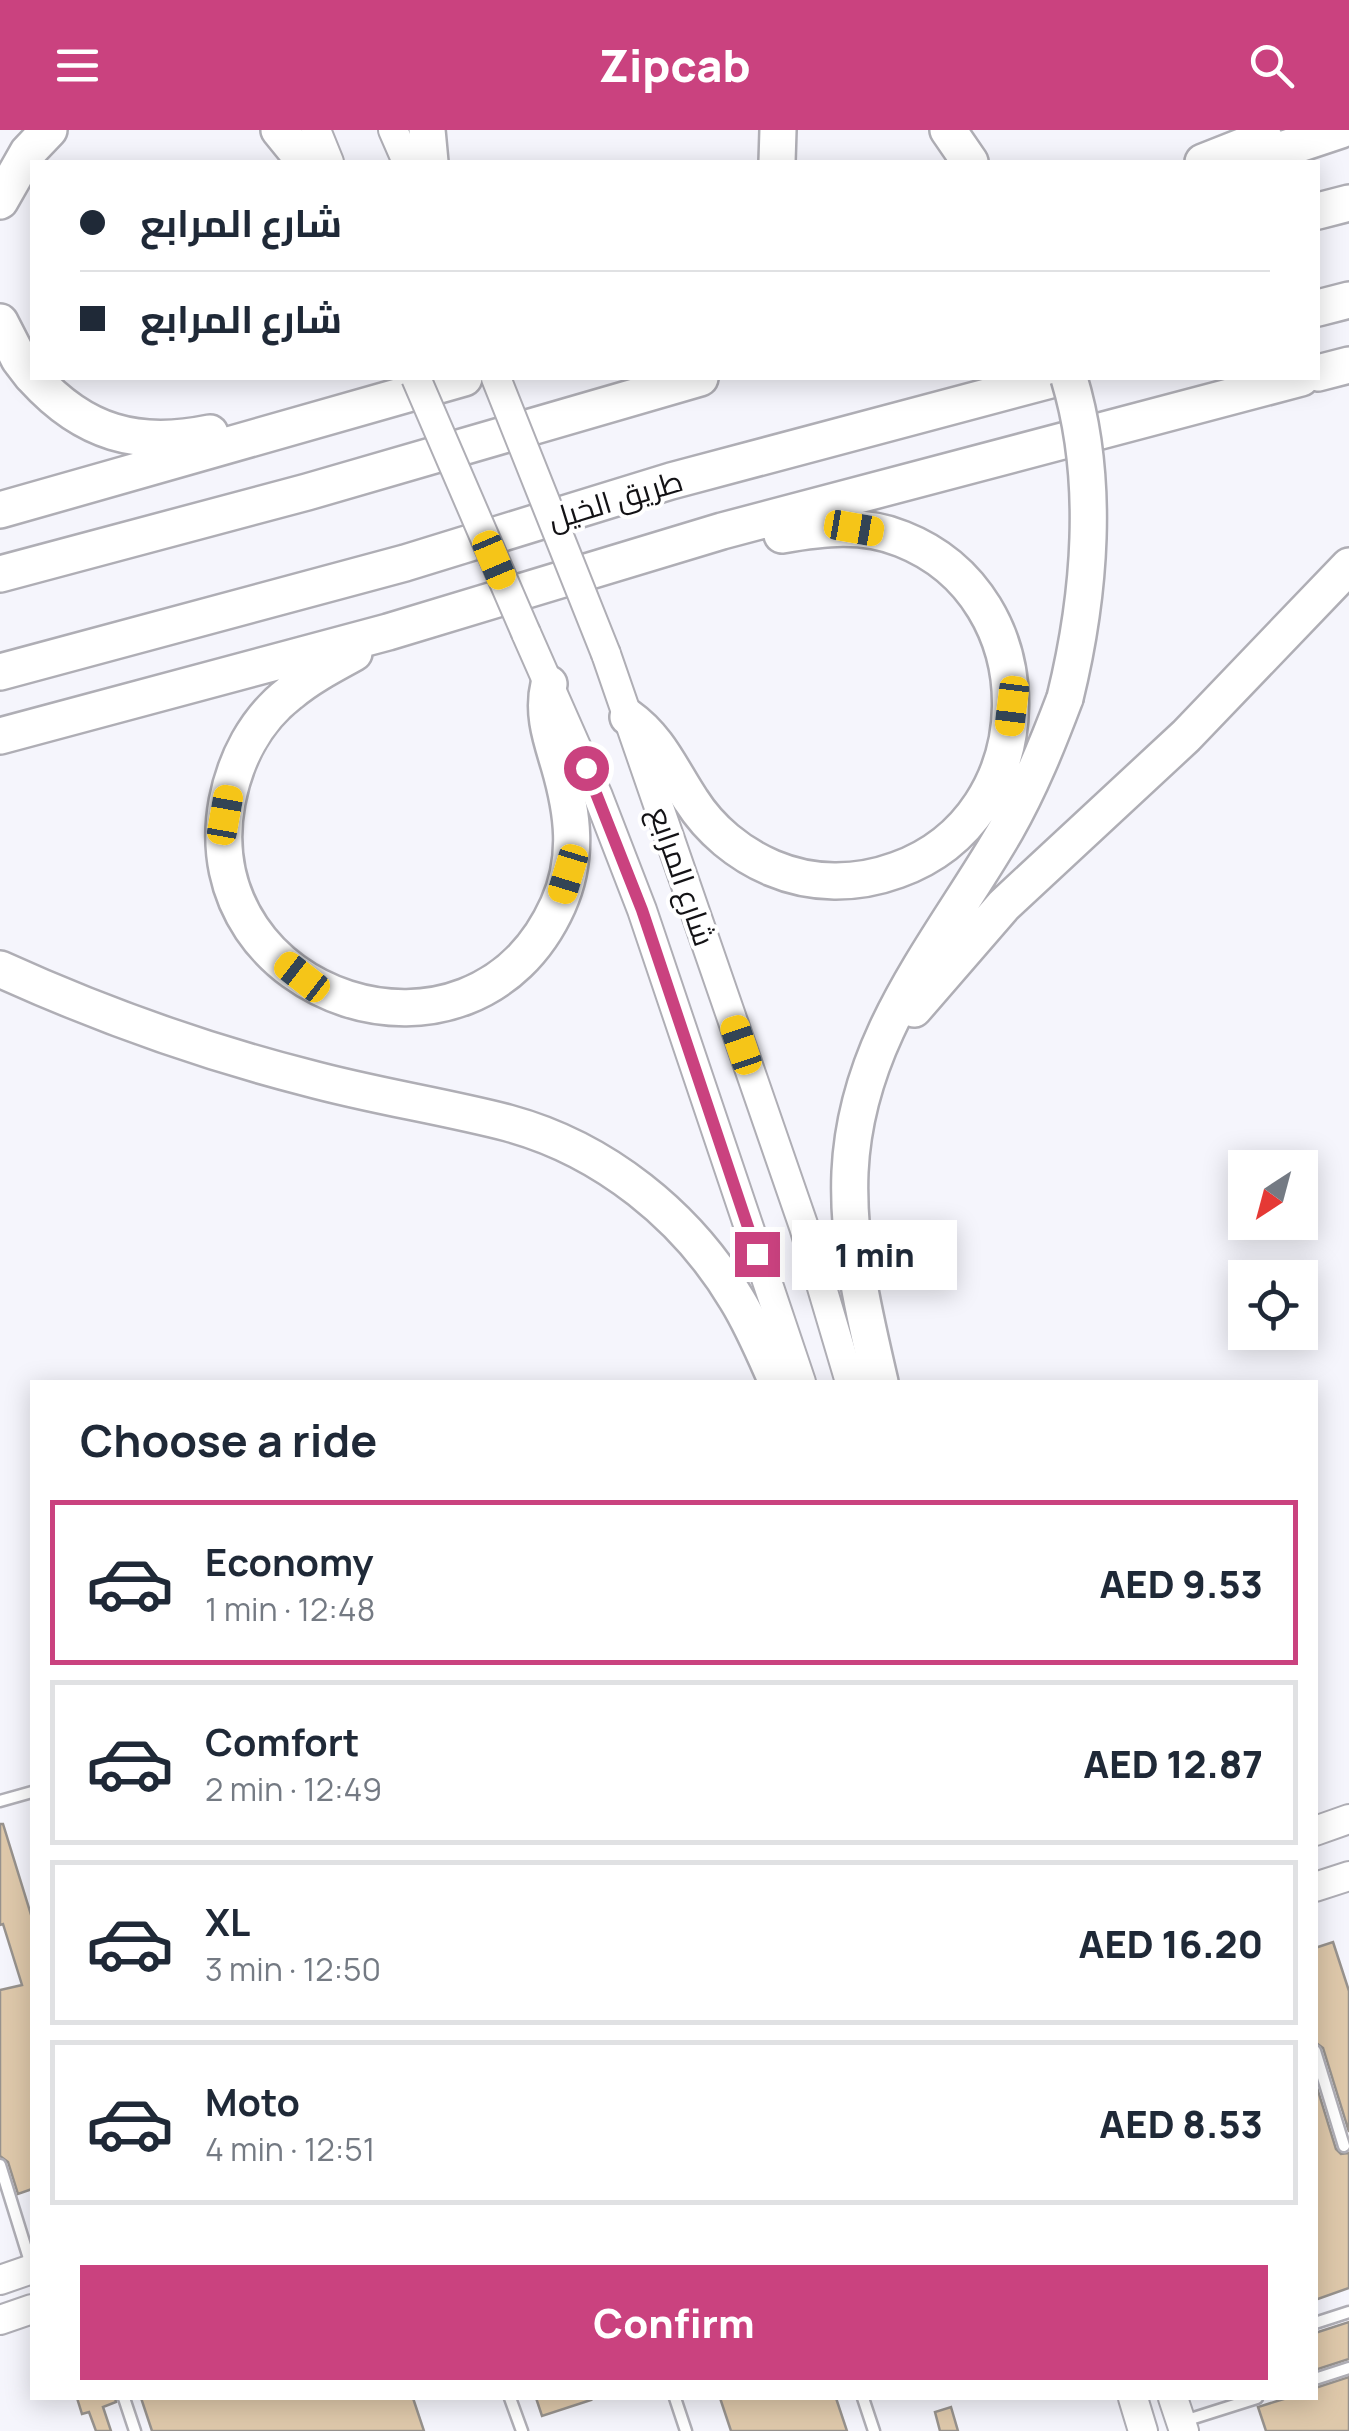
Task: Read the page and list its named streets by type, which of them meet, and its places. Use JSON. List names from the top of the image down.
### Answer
{
  "streets": {
    "highway": ["طريق الخيل"],
    "main road": ["شارع المرابع"]
  },
  "north": "bottom left",
  "page": {
    "header": "Zipcab",
    "banner": ["شارع المرابع", "شارع المرابع"],
    "bubble": "1 min",
    "heading": "Choose a ride",
    "list": [
      {
        "name": "Economy",
        "note": "1 min · 12:48",
        "value": "AED 9.53"
      },
      {
        "name": "Comfort",
        "note": "2 min · 12:49",
        "value": "AED 12.87"
      },
      {
        "name": "XL",
        "note": "3 min · 12:50",
        "value": "AED 16.20"
      },
      {
        "name": "Moto",
        "note": "4 min · 12:51",
        "value": "AED 8.53"
      }
    ],
    "buttons": "Confirm"
  }
}
